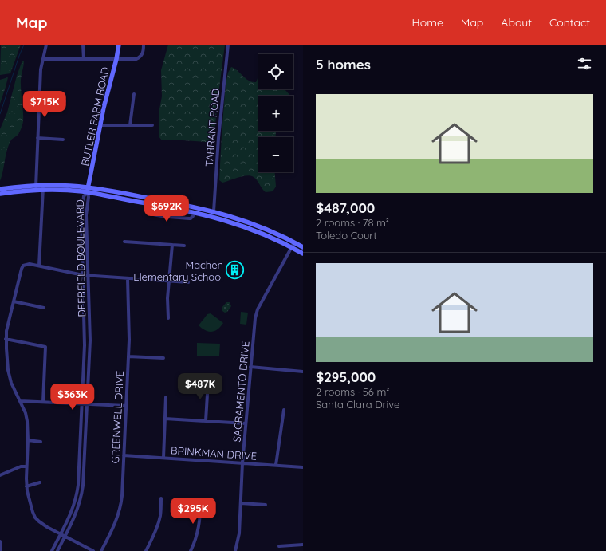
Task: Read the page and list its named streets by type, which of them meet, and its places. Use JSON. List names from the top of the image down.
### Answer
{
  "streets": {
    "main road": ["BUTLER FARM ROAD"],
    "street": [
      "TARRANT ROAD",
      "DEERFIELD BOULEVARD",
      "SACRAMENTO DRIVE",
      "GREENWELL DRIVE",
      "BRINKMAN DRIVE"
    ]
  },
  "crossings": [
    ["BUTLER FARM ROAD", "DEERFIELD BOULEVARD"],
    ["SACRAMENTO DRIVE", "BRINKMAN DRIVE"],
    ["GREENWELL DRIVE", "BRINKMAN DRIVE"]
  ],
  "places": {
    "building": ["Machen Elementary School"]
  },
  "page": {
    "header": "Map",
    "nav": [
      "Home",
      "Map",
      "About",
      "Contact"
    ],
    "heading": "5 homes",
    "map_buttons": ["+", "−"],
    "list": [
      {
        "name": "$487,000",
        "note": "2 rooms · 78 m² · Toledo Court"
      },
      {
        "name": "$295,000",
        "note": "2 rooms · 56 m² · Santa Clara Drive"
      }
    ],
    "price": [
      "$715K",
      "$692K",
      "$487K",
      "$363K",
      "$295K"
    ]
  }
}
